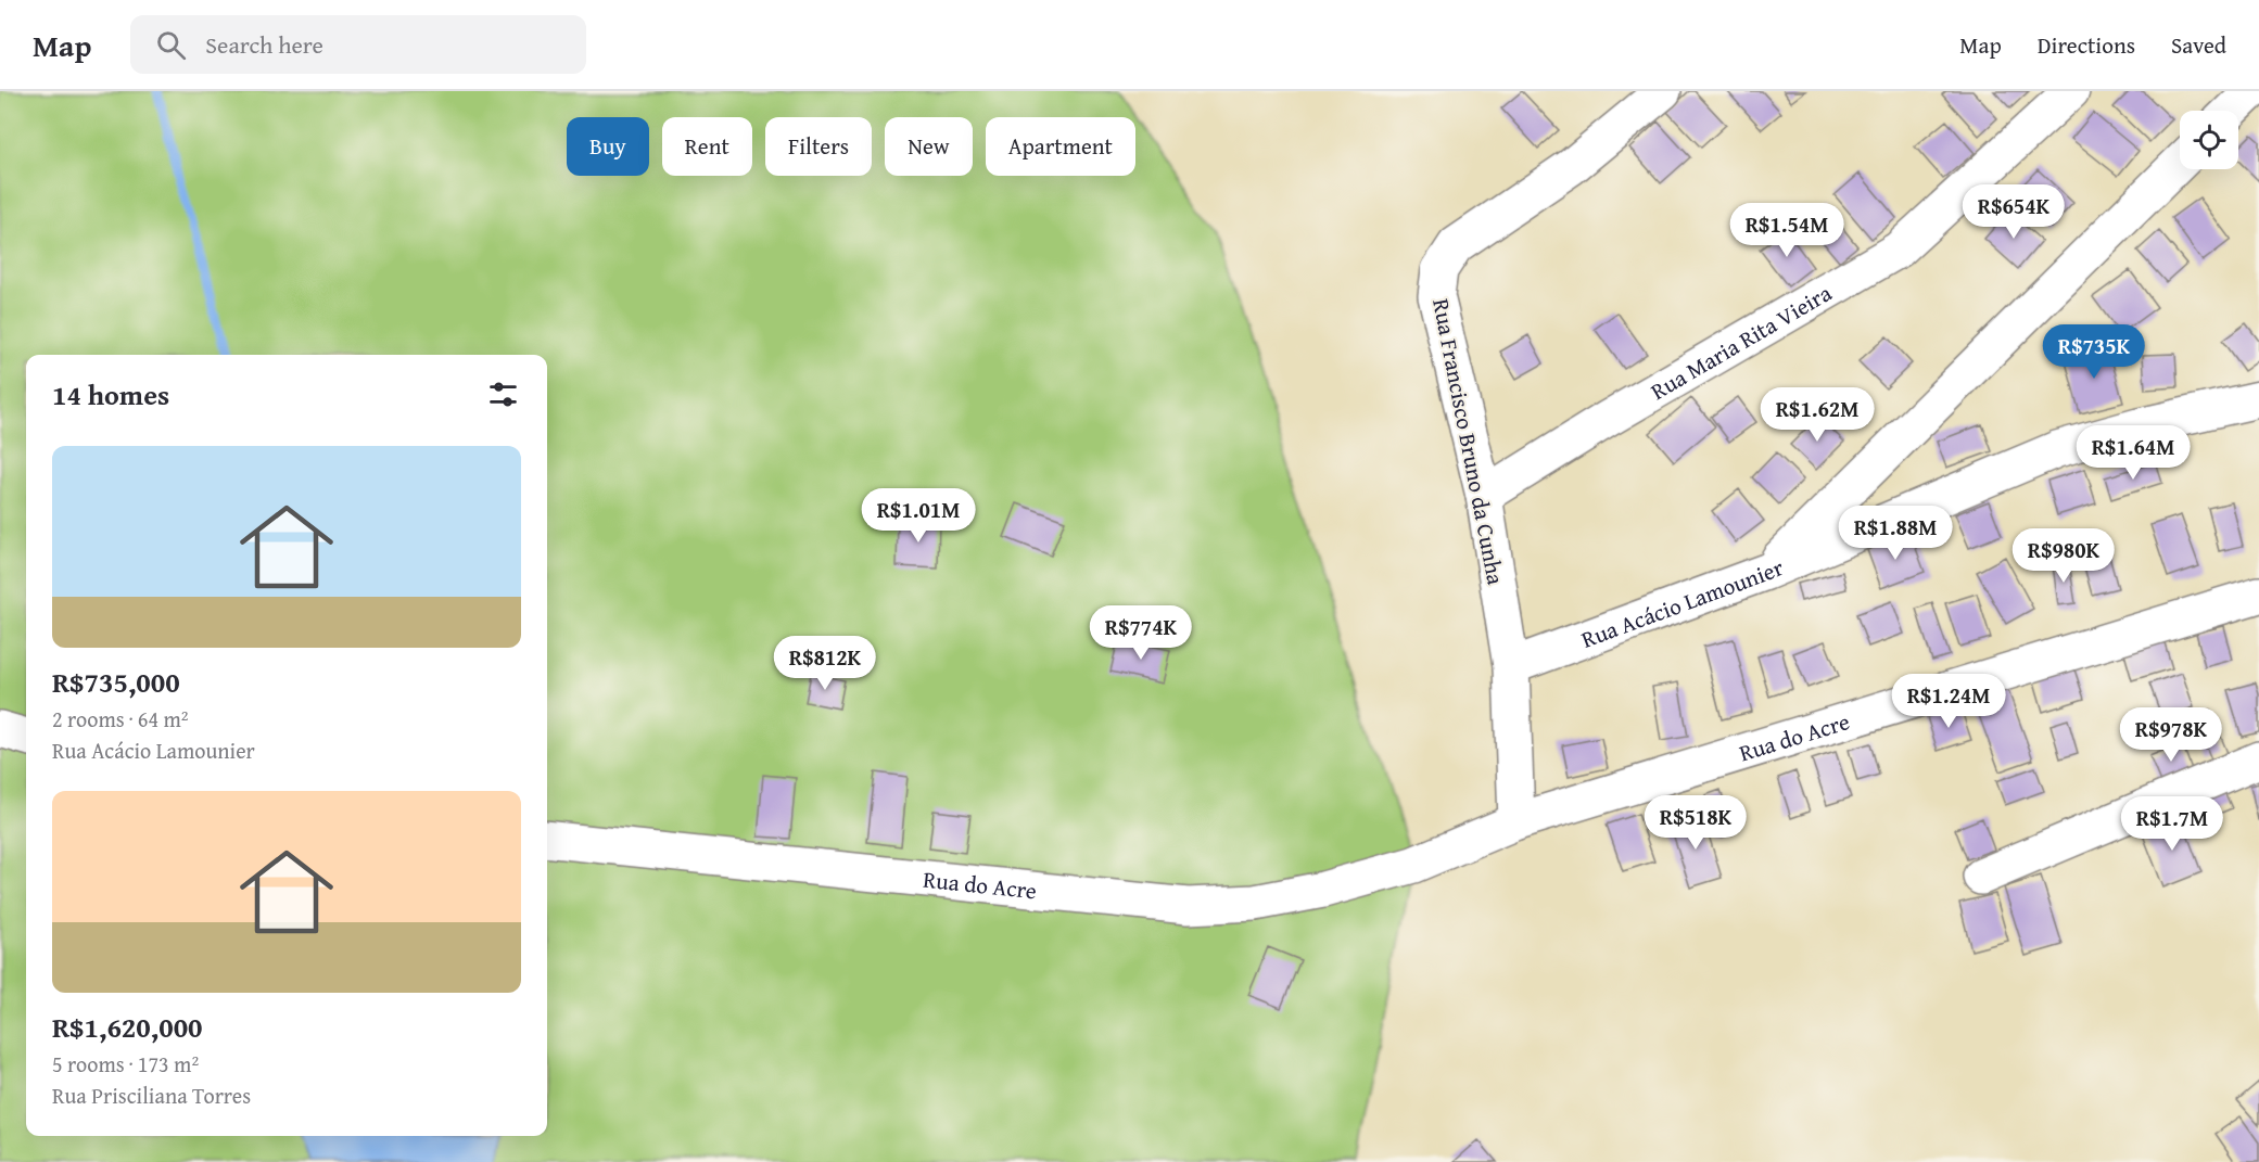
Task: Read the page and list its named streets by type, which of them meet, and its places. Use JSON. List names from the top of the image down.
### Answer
{
  "streets": {
    "street": [
      "Rua Maria Rita Vieira",
      "Rua Francisco Bruno da Cunha",
      "Rua Acácio Lamounier",
      "Rua do Acre"
    ]
  },
  "crossings": [
    ["Rua Maria Rita Vieira", "Rua Francisco Bruno da Cunha"],
    ["Rua Francisco Bruno da Cunha", "Rua Acácio Lamounier"],
    ["Rua Francisco Bruno da Cunha", "Rua do Acre"]
  ],
  "page": {
    "header": "Map",
    "search": "Search here",
    "nav": ["Map", "Directions", "Saved"],
    "chip": [
      "Buy",
      "Rent",
      "Filters",
      "New",
      "Apartment"
    ],
    "price": [
      "R$654K",
      "R$1.54M",
      "R$735K",
      "R$1.62M",
      "R$1.64M",
      "R$1.01M",
      "R$1.88M",
      "R$980K",
      "R$774K",
      "R$812K",
      "R$1.24M",
      "R$978K",
      "R$518K",
      "R$1.7M"
    ],
    "heading": "14 homes",
    "list": [
      {
        "name": "R$735,000",
        "note": "2 rooms · 64 m² · Rua Acácio Lamounier"
      },
      {
        "name": "R$1,620,000",
        "note": "5 rooms · 173 m² · Rua Prisciliana Torres"
      }
    ]
  }
}
